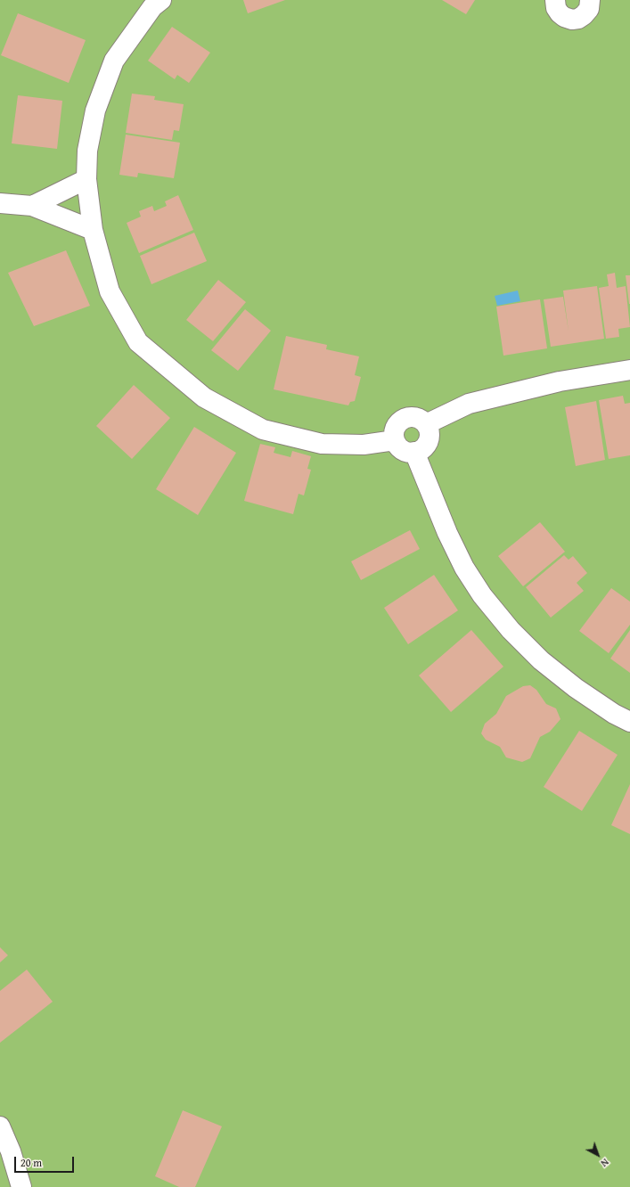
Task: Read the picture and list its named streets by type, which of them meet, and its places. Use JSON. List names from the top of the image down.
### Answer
{
  "scale_bar": "20 m",
  "north": "bottom right"
}
